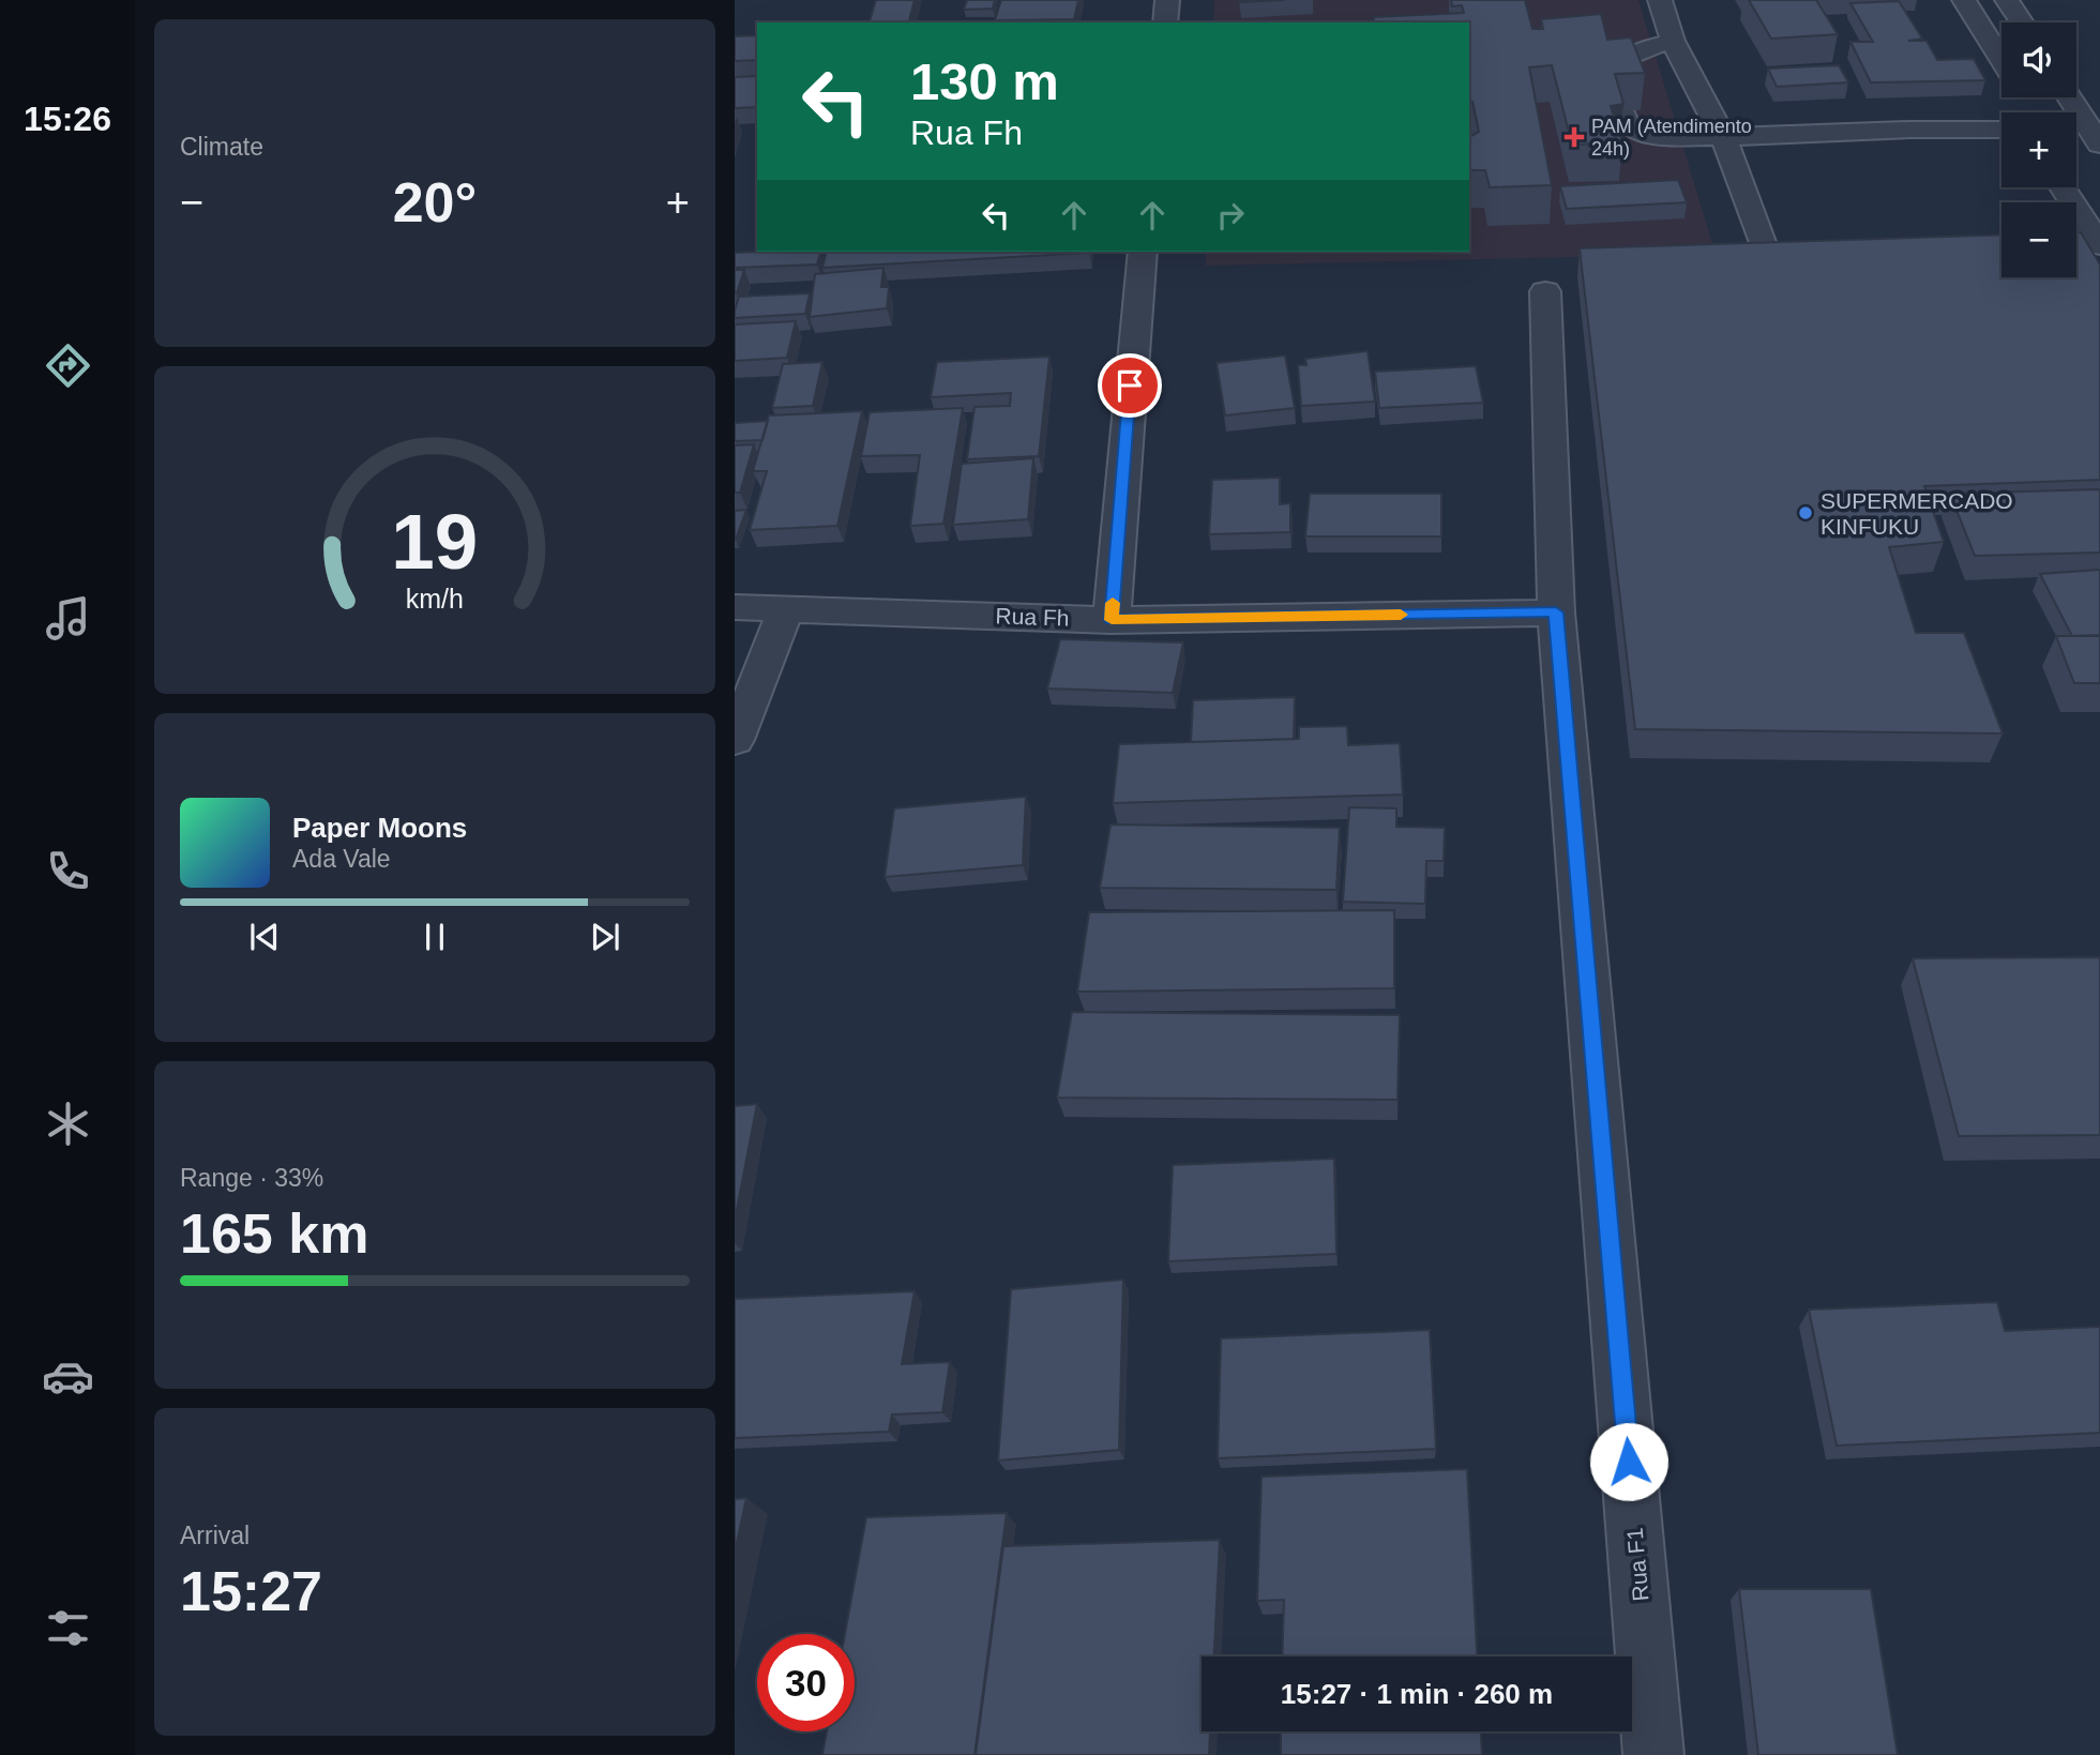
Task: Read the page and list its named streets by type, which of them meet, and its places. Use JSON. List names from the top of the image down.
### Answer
{
  "streets": {
    "street": ["Rua Fh", "Rua F1"]
  },
  "crossings": [
    ["Rua Fh", "Rua F1"]
  ],
  "places": {
    "health": ["PAM (Atendimento 24h)"],
    "other": ["SUPERMERCADO KINFUKU"]
  },
  "page": {
    "tabs": "15:26",
    "tile": [
      "Climate",
      ["Range · 33%", "165 km"],
      ["Arrival", "15:27"]
    ],
    "map_buttons": ["+", "−"],
    "turn": ["130 m", "Rua Fh"],
    "heat": ["−", "20°", "+"],
    "song": ["Paper Moons", "Ada Vale"],
    "limit": "30",
    "trip": "15:27 · 1 min · 260 m",
    "gauge": ["19", "km/h"]
  }
}
